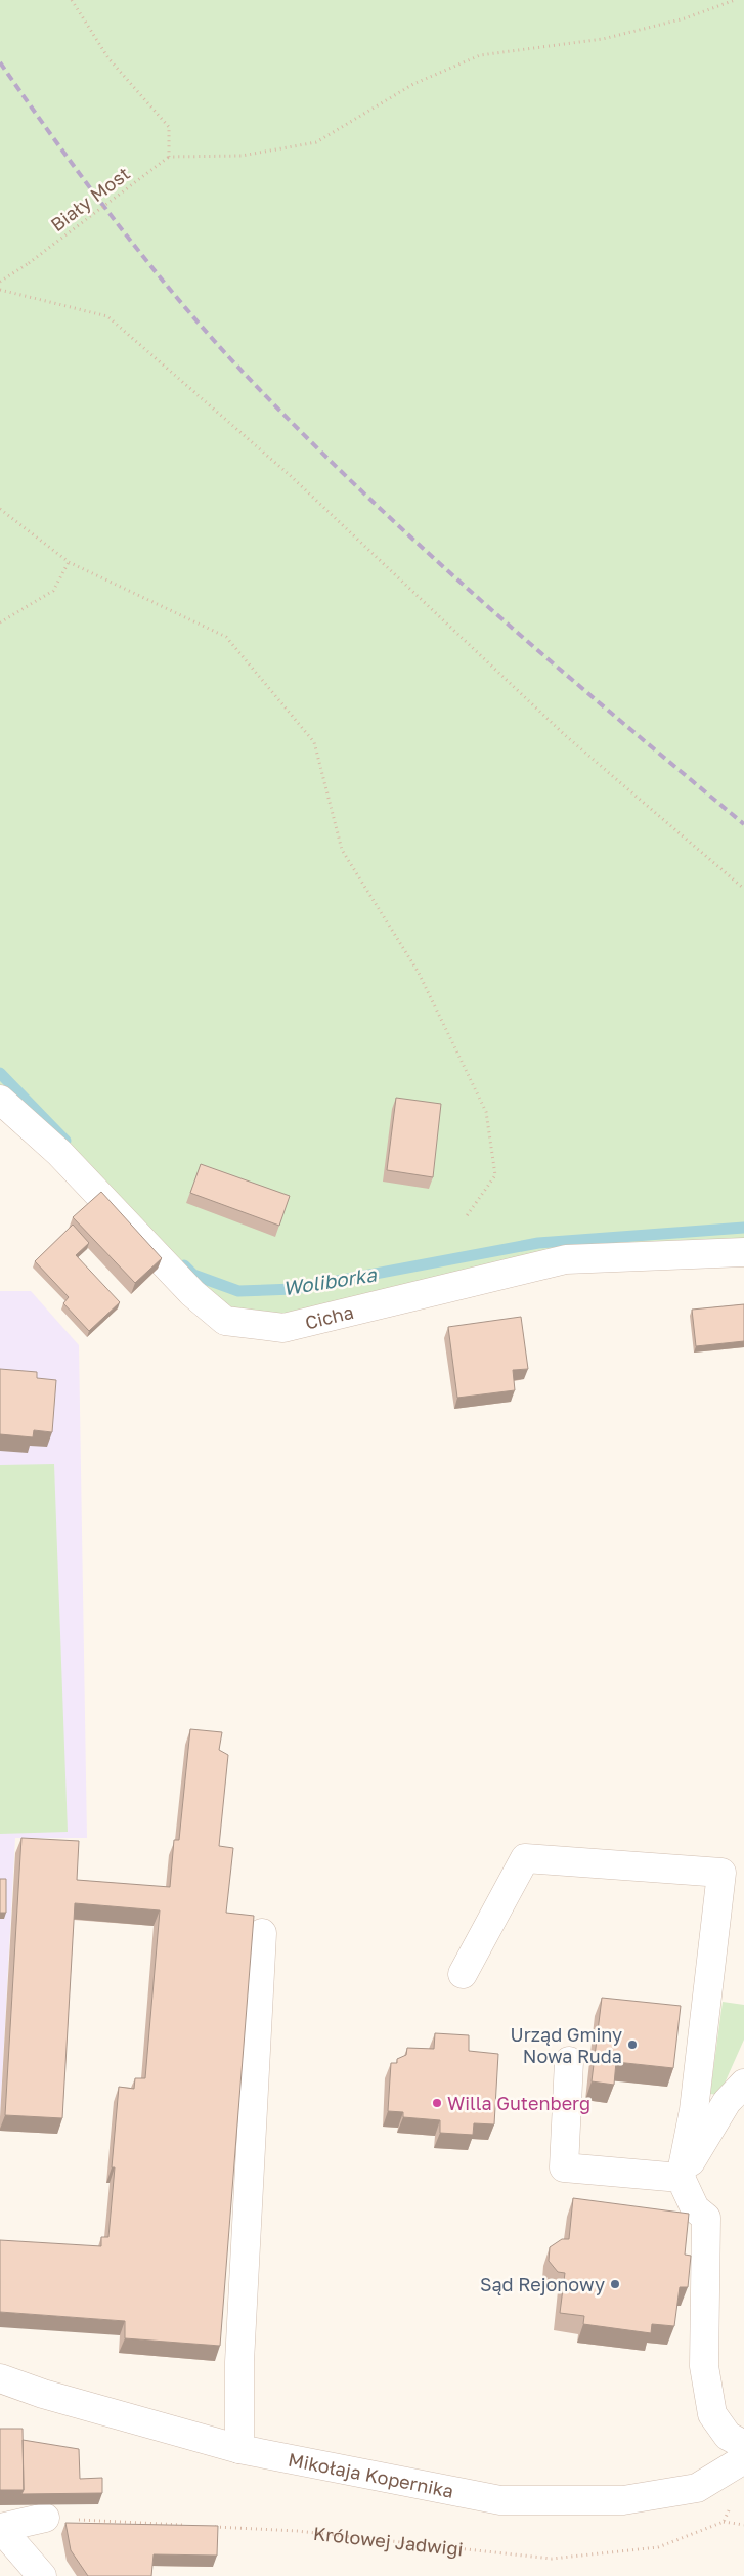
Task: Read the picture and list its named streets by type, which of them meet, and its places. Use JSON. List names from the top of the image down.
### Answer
{
  "streets": {
    "street": ["Cicha", "Mikołaja Kopernika"],
    "path": ["Biały Most", "Królowej Jadwigi"]
  },
  "water": ["Woliborka"],
  "places": ["Urząd Gminy Nowa Ruda", "Willa Gutenberg", "Sąd Rejonowy"]
}
